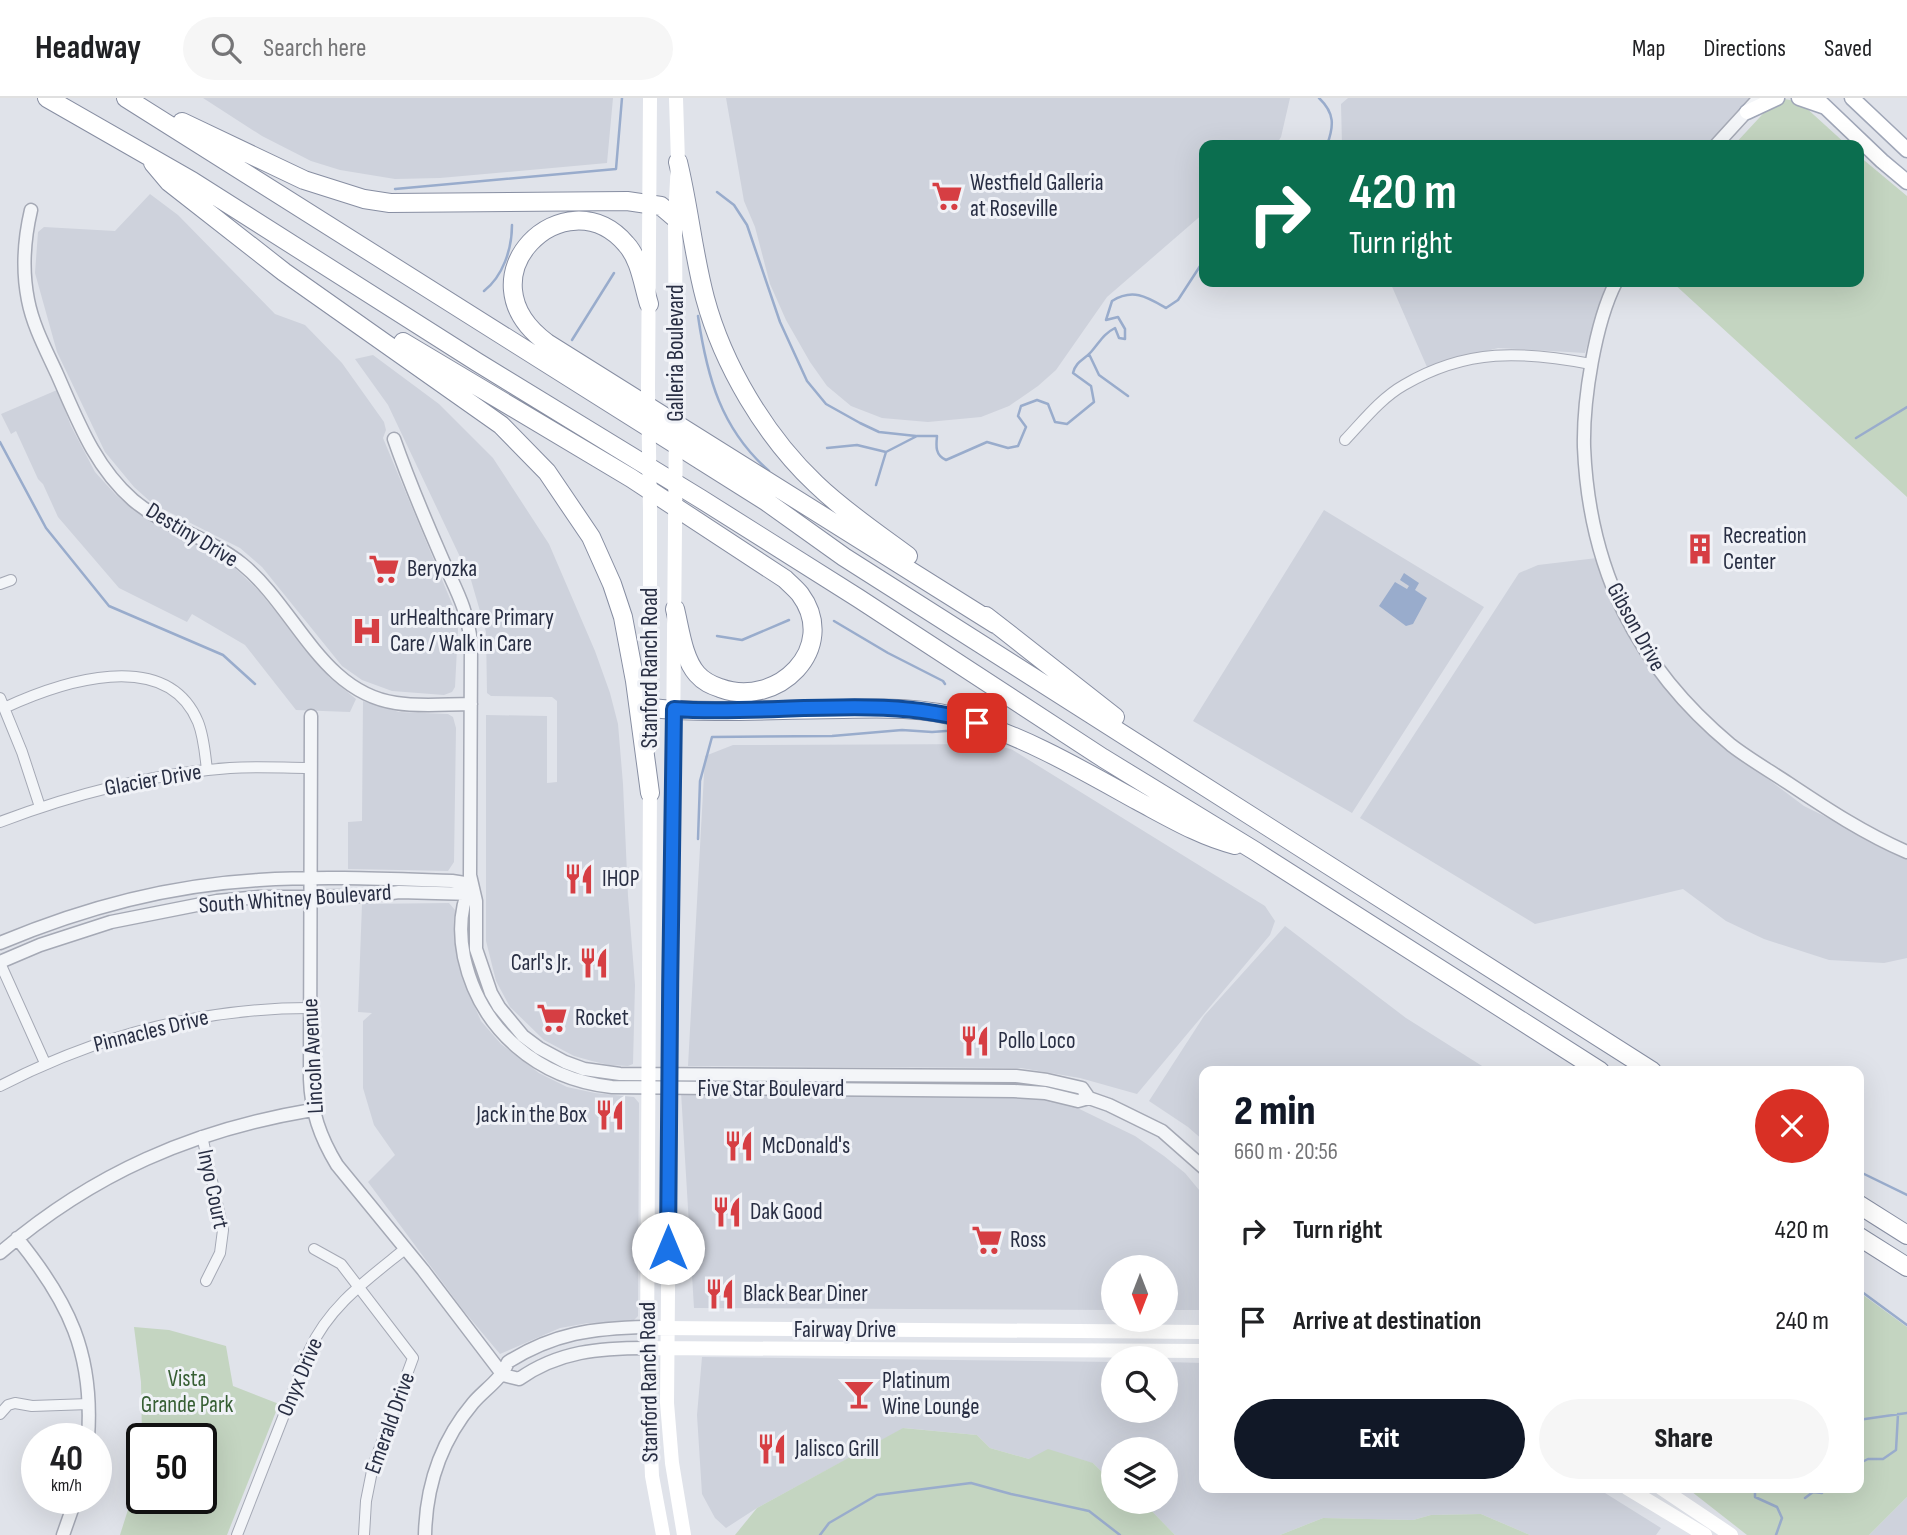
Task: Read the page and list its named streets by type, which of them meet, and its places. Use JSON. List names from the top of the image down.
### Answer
{
  "streets": {
    "main road": ["Galleria Boulevard", "Stanford Ranch Road", "Fairway Drive"],
    "street": [
      "Destiny Drive",
      "Gibson Drive",
      "Glacier Drive",
      "South Whitney Boulevard",
      "Pinnacles Drive",
      "Lincoln Avenue",
      "Five Star Boulevard",
      "Inyo Court",
      "Onyx Drive",
      "Emerald Drive"
    ]
  },
  "crossings": [
    ["Galleria Boulevard", "Stanford Ranch Road"],
    ["Destiny Drive", "Five Star Boulevard"],
    ["Stanford Ranch Road", "Five Star Boulevard"],
    ["Stanford Ranch Road", "Fairway Drive"],
    ["Glacier Drive", "Lincoln Avenue"],
    ["South Whitney Boulevard", "Lincoln Avenue"],
    ["South Whitney Boulevard", "Five Star Boulevard"],
    ["Pinnacles Drive", "Lincoln Avenue"],
    ["Lincoln Avenue", "Fairway Drive"],
    ["Lincoln Avenue", "Onyx Drive"],
    ["Onyx Drive", "Emerald Drive"]
  ],
  "parks": ["Vista Grande Park"],
  "places": {
    "supermarket": [
      "Westfield Galleria at Roseville",
      "Beryozka",
      "Rocket",
      "Ross"
    ],
    "building": ["Recreation Center"],
    "hospital": ["urHealthcare Primary Care / Walk in Care"],
    "restaurant": [
      "IHOP",
      "Carl's Jr.",
      "Pollo Loco",
      "Jack in the Box",
      "McDonald's",
      "Dak Good",
      "Black Bear Diner",
      "Jalisco Grill"
    ],
    "bar": ["Platinum Wine Lounge"]
  },
  "north": "bottom",
  "page": {
    "header": "Headway",
    "search": "Search here",
    "nav": ["Map", "Directions", "Saved"],
    "turn": ["420 m", "Turn right"],
    "heading": ["2 min", "660 m · 20:56"],
    "list": [
      {
        "name": "Turn right",
        "value": "420 m"
      },
      {
        "name": "Arrive at destination",
        "value": "240 m"
      }
    ],
    "buttons": ["Exit", "Share"],
    "speed": "40 km/h",
    "limit": "50"
  }
}
